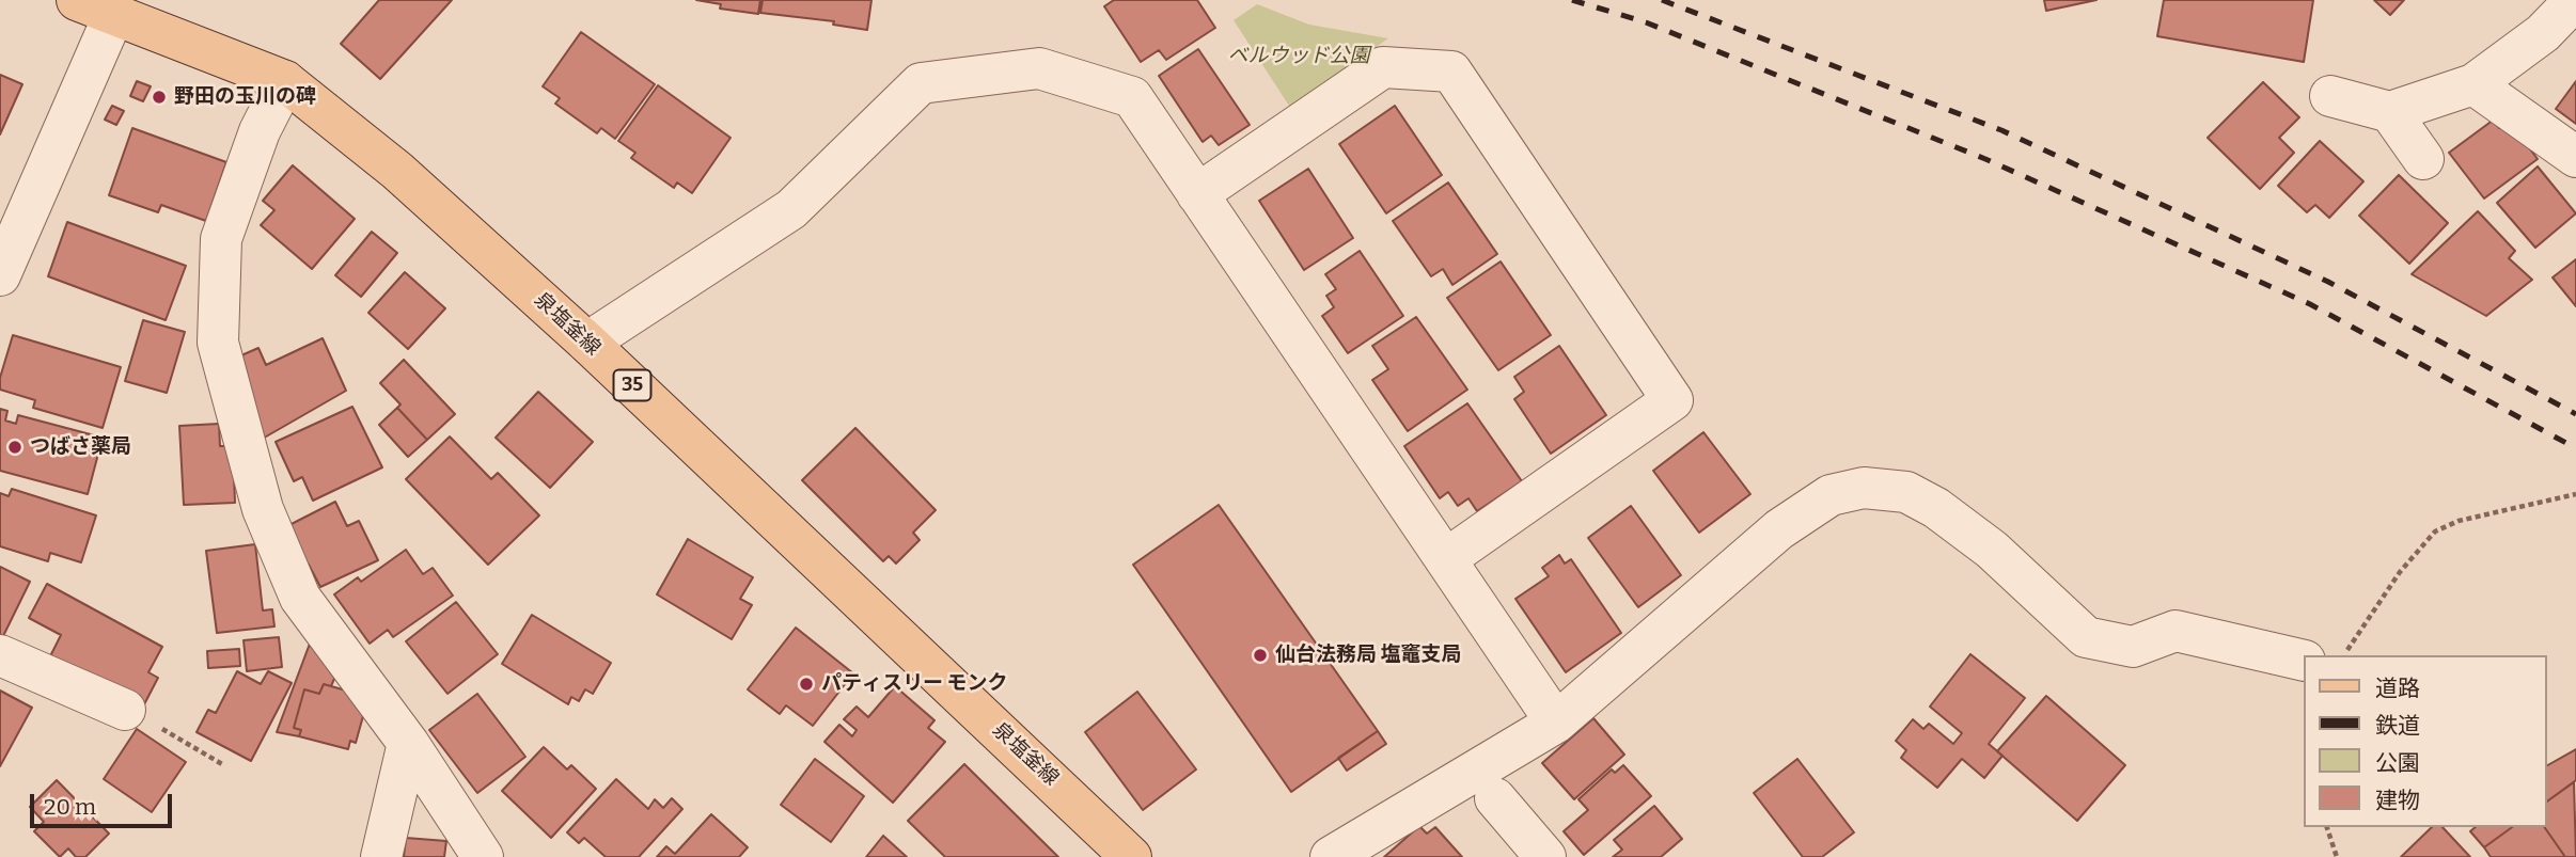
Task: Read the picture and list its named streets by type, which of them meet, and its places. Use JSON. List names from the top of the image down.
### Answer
{
  "streets": {
    "main road": ["泉塩釜線", "35"]
  },
  "parks": ["ベルウッド公園"],
  "places": [
    "野田の玉川の碑",
    "つばさ薬局",
    "仙台法務局 塩竈支局",
    "パティスリー モンク"
  ],
  "legend": [
    "道路",
    "鉄道",
    "公園",
    "建物"
  ],
  "scale_bar": "20 m"
}
